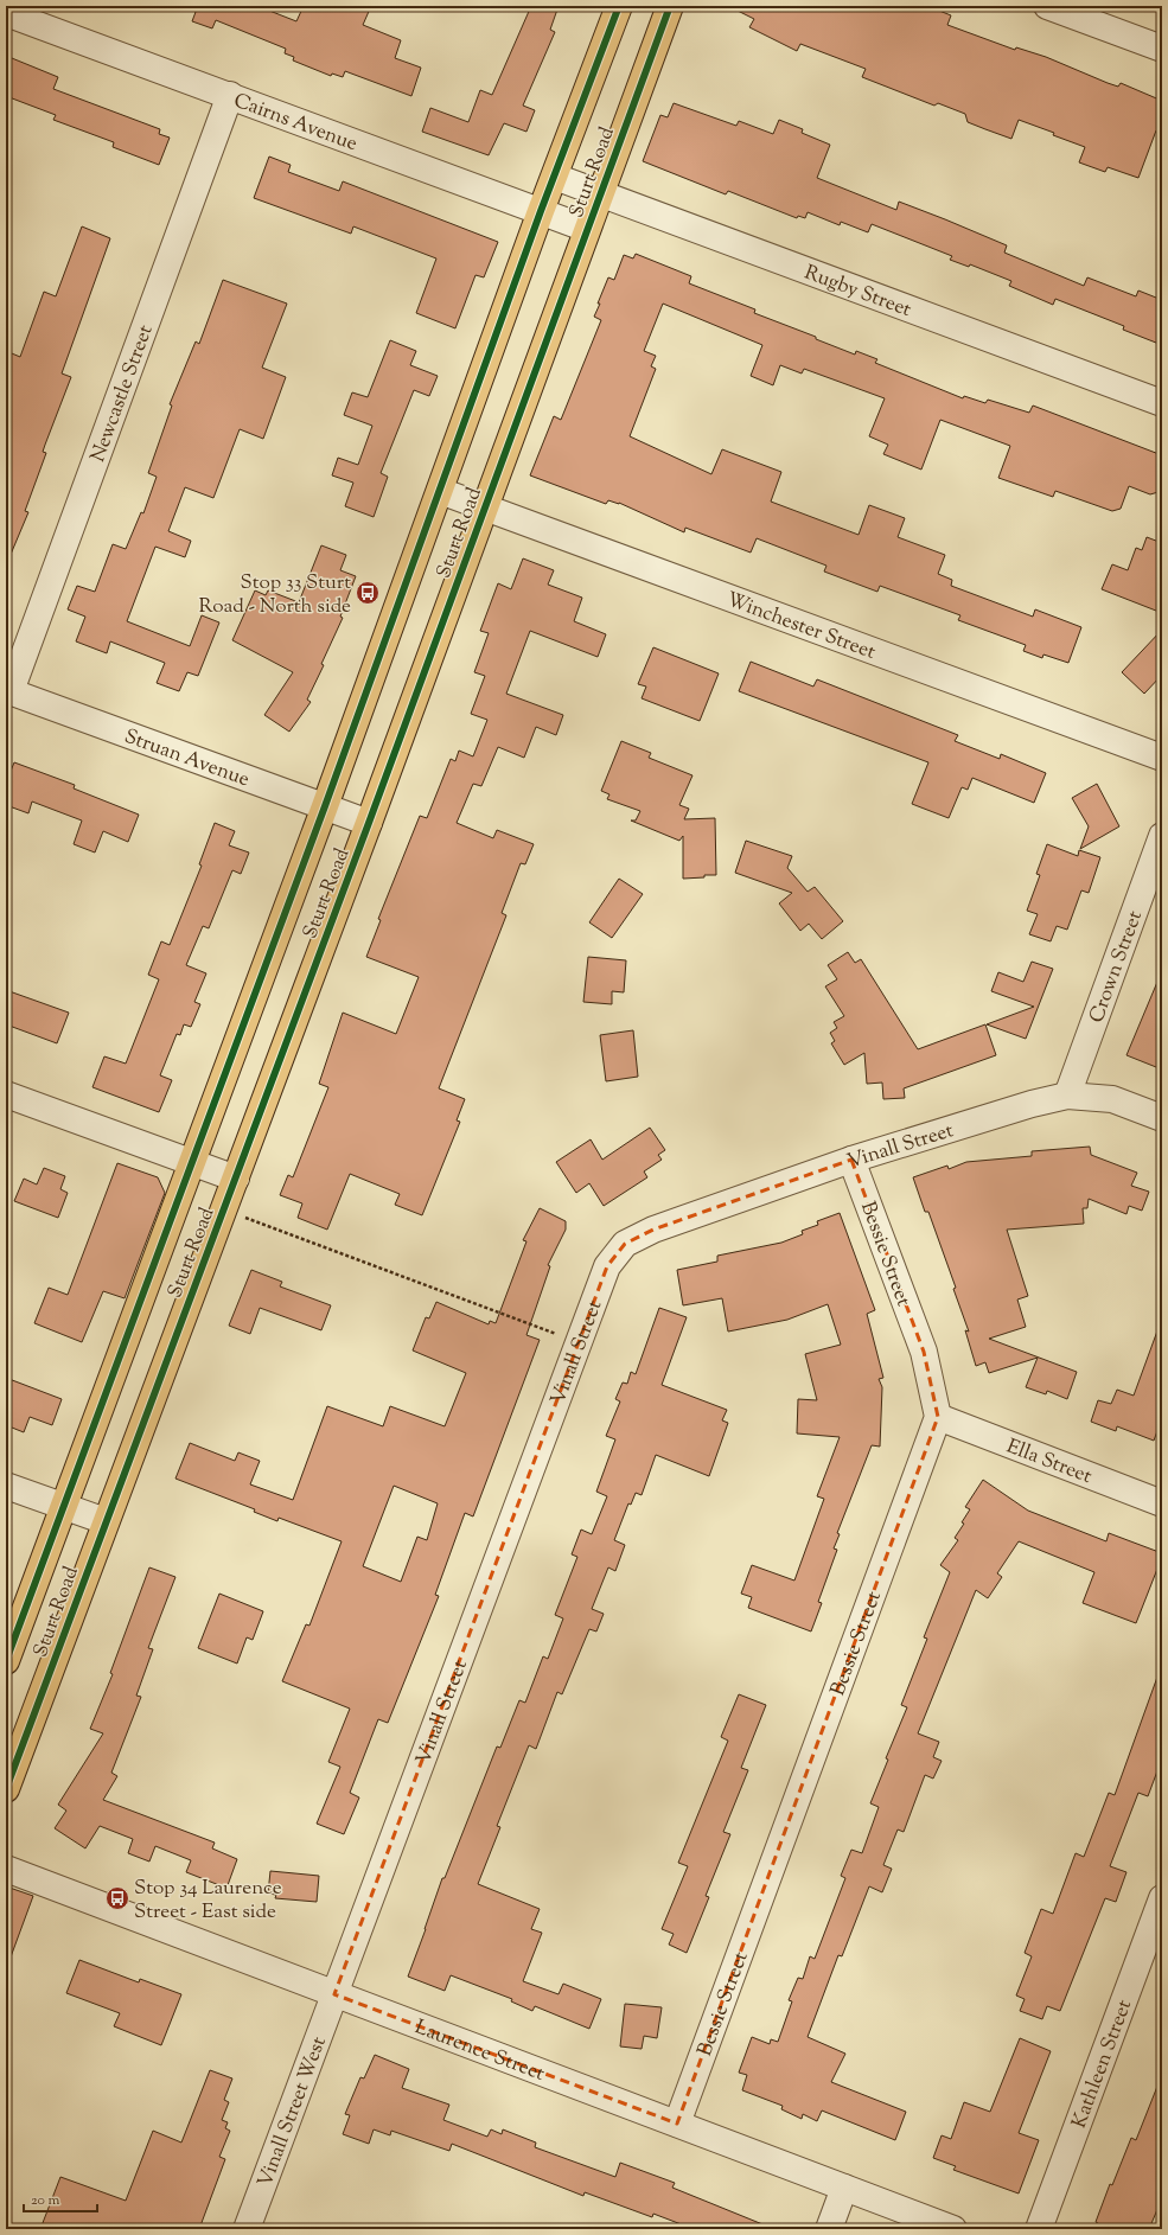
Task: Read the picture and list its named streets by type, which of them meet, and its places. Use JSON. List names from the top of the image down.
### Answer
{
  "streets": {
    "main road": ["Sturt Road"],
    "street": [
      "Cairns Avenue",
      "Rugby Street",
      "Newcastle Street",
      "Winchester Street",
      "Struan Avenue",
      "Crown Street",
      "Vinall Street",
      "Bessie Street",
      "Ella Street",
      "Laurence Street",
      "Kathleen Street",
      "Vinall Street West"
    ]
  },
  "crossings": [
    ["Cairns Avenue", "Sturt Road"],
    ["Cairns Avenue", "Newcastle Street"],
    ["Sturt Road", "Rugby Street"],
    ["Sturt Road", "Winchester Street"],
    ["Sturt Road", "Struan Avenue"],
    ["Newcastle Street", "Struan Avenue"],
    ["Crown Street", "Vinall Street"],
    ["Vinall Street", "Bessie Street"],
    ["Vinall Street", "Laurence Street"],
    ["Vinall Street", "Vinall Street West"],
    ["Bessie Street", "Ella Street"],
    ["Bessie Street", "Laurence Street"],
    ["Laurence Street", "Vinall Street West"]
  ],
  "places": {
    "bus stop": ["Stop 33 Sturt Road - North side", "Stop 34 Laurence Street - East side"]
  },
  "scale_bar": "20 m"
}
